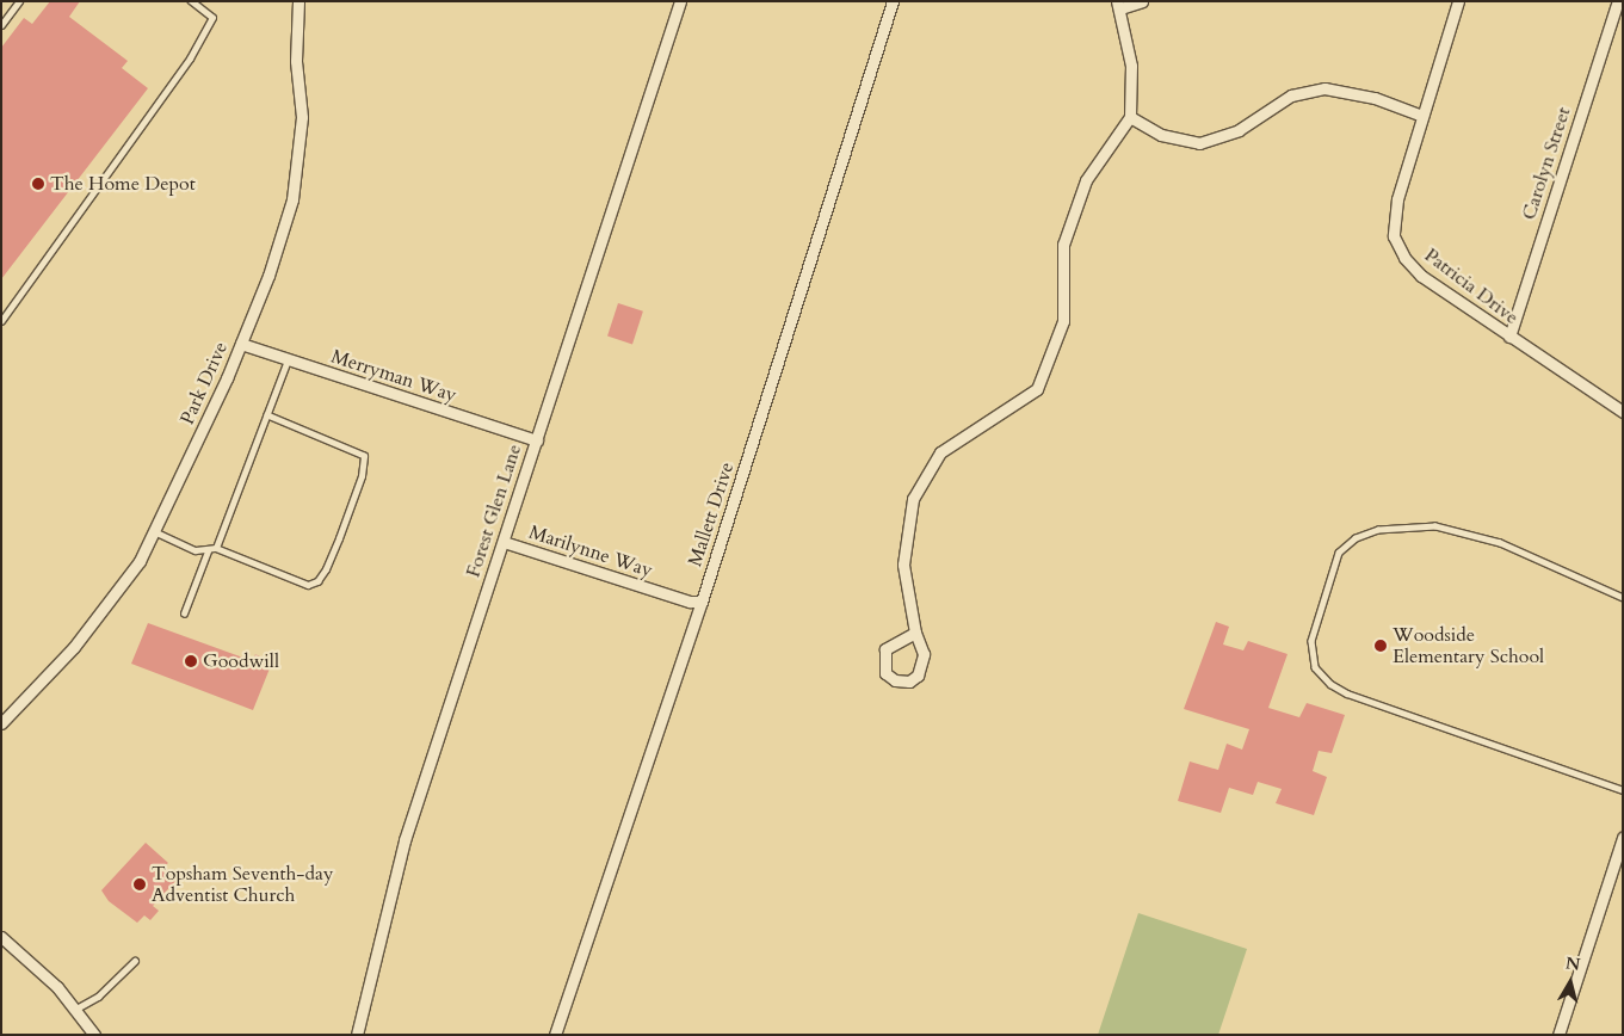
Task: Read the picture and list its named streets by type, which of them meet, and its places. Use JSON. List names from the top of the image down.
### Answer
{
  "streets": {
    "street": [
      "Carolyn Street",
      "Patricia Drive",
      "Merryman Way",
      "Park Drive",
      "Forest Glen Lane",
      "Mallett Drive",
      "Marilynne Way"
    ]
  },
  "crossings": [
    ["Carolyn Street", "Patricia Drive"],
    ["Merryman Way", "Park Drive"],
    ["Merryman Way", "Forest Glen Lane"],
    ["Forest Glen Lane", "Marilynne Way"],
    ["Mallett Drive", "Marilynne Way"]
  ],
  "places": [
    "The Home Depot",
    "Woodside Elementary School",
    "Goodwill",
    "Topsham Seventh-day Adventist Church"
  ],
  "north": "top"
}
